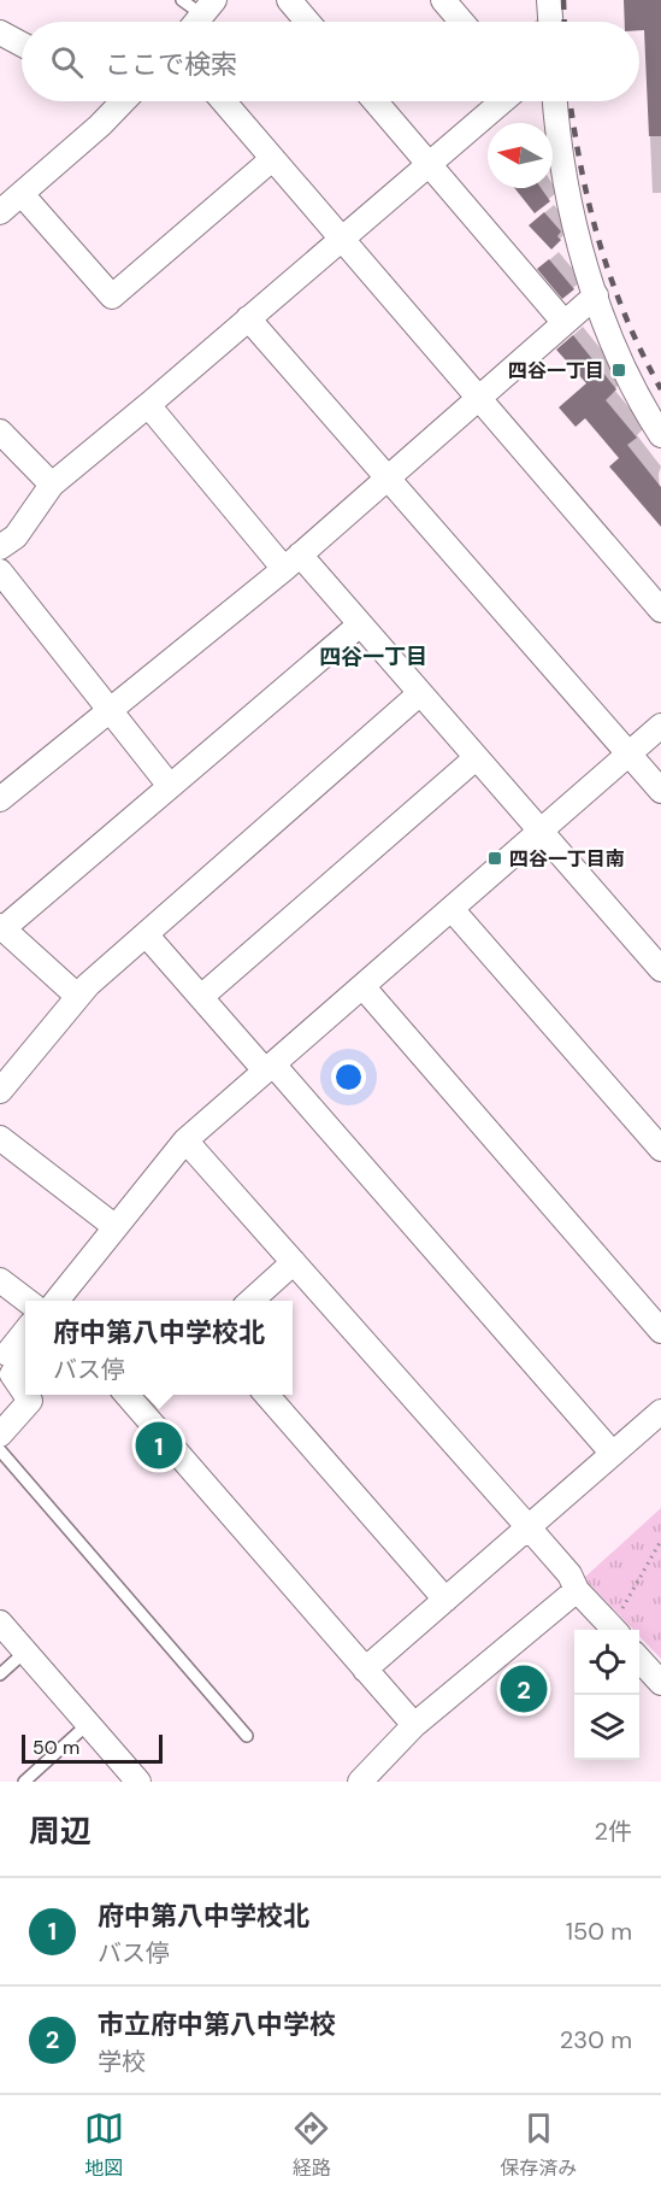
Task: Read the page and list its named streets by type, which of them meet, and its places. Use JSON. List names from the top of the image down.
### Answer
{
  "districts": ["四谷一丁目"],
  "places": {
    "transit": ["四谷一丁目", "四谷一丁目南"]
  },
  "scale_bar": "50 m",
  "north": "left",
  "page": {
    "search": "ここで検索",
    "popup": ["府中第八中学校北", "バス停"],
    "pins": ["1", "2"],
    "scale": "50 m",
    "heading": ["周辺", "2件"],
    "list": [
      {
        "mark": "1",
        "name": "府中第八中学校北",
        "note": "バス停",
        "value": "150 m"
      },
      {
        "mark": "2",
        "name": "市立府中第八中学校",
        "note": "学校",
        "value": "230 m"
      }
    ],
    "nav": ["地図", "経路", "保存済み"]
  }
}
